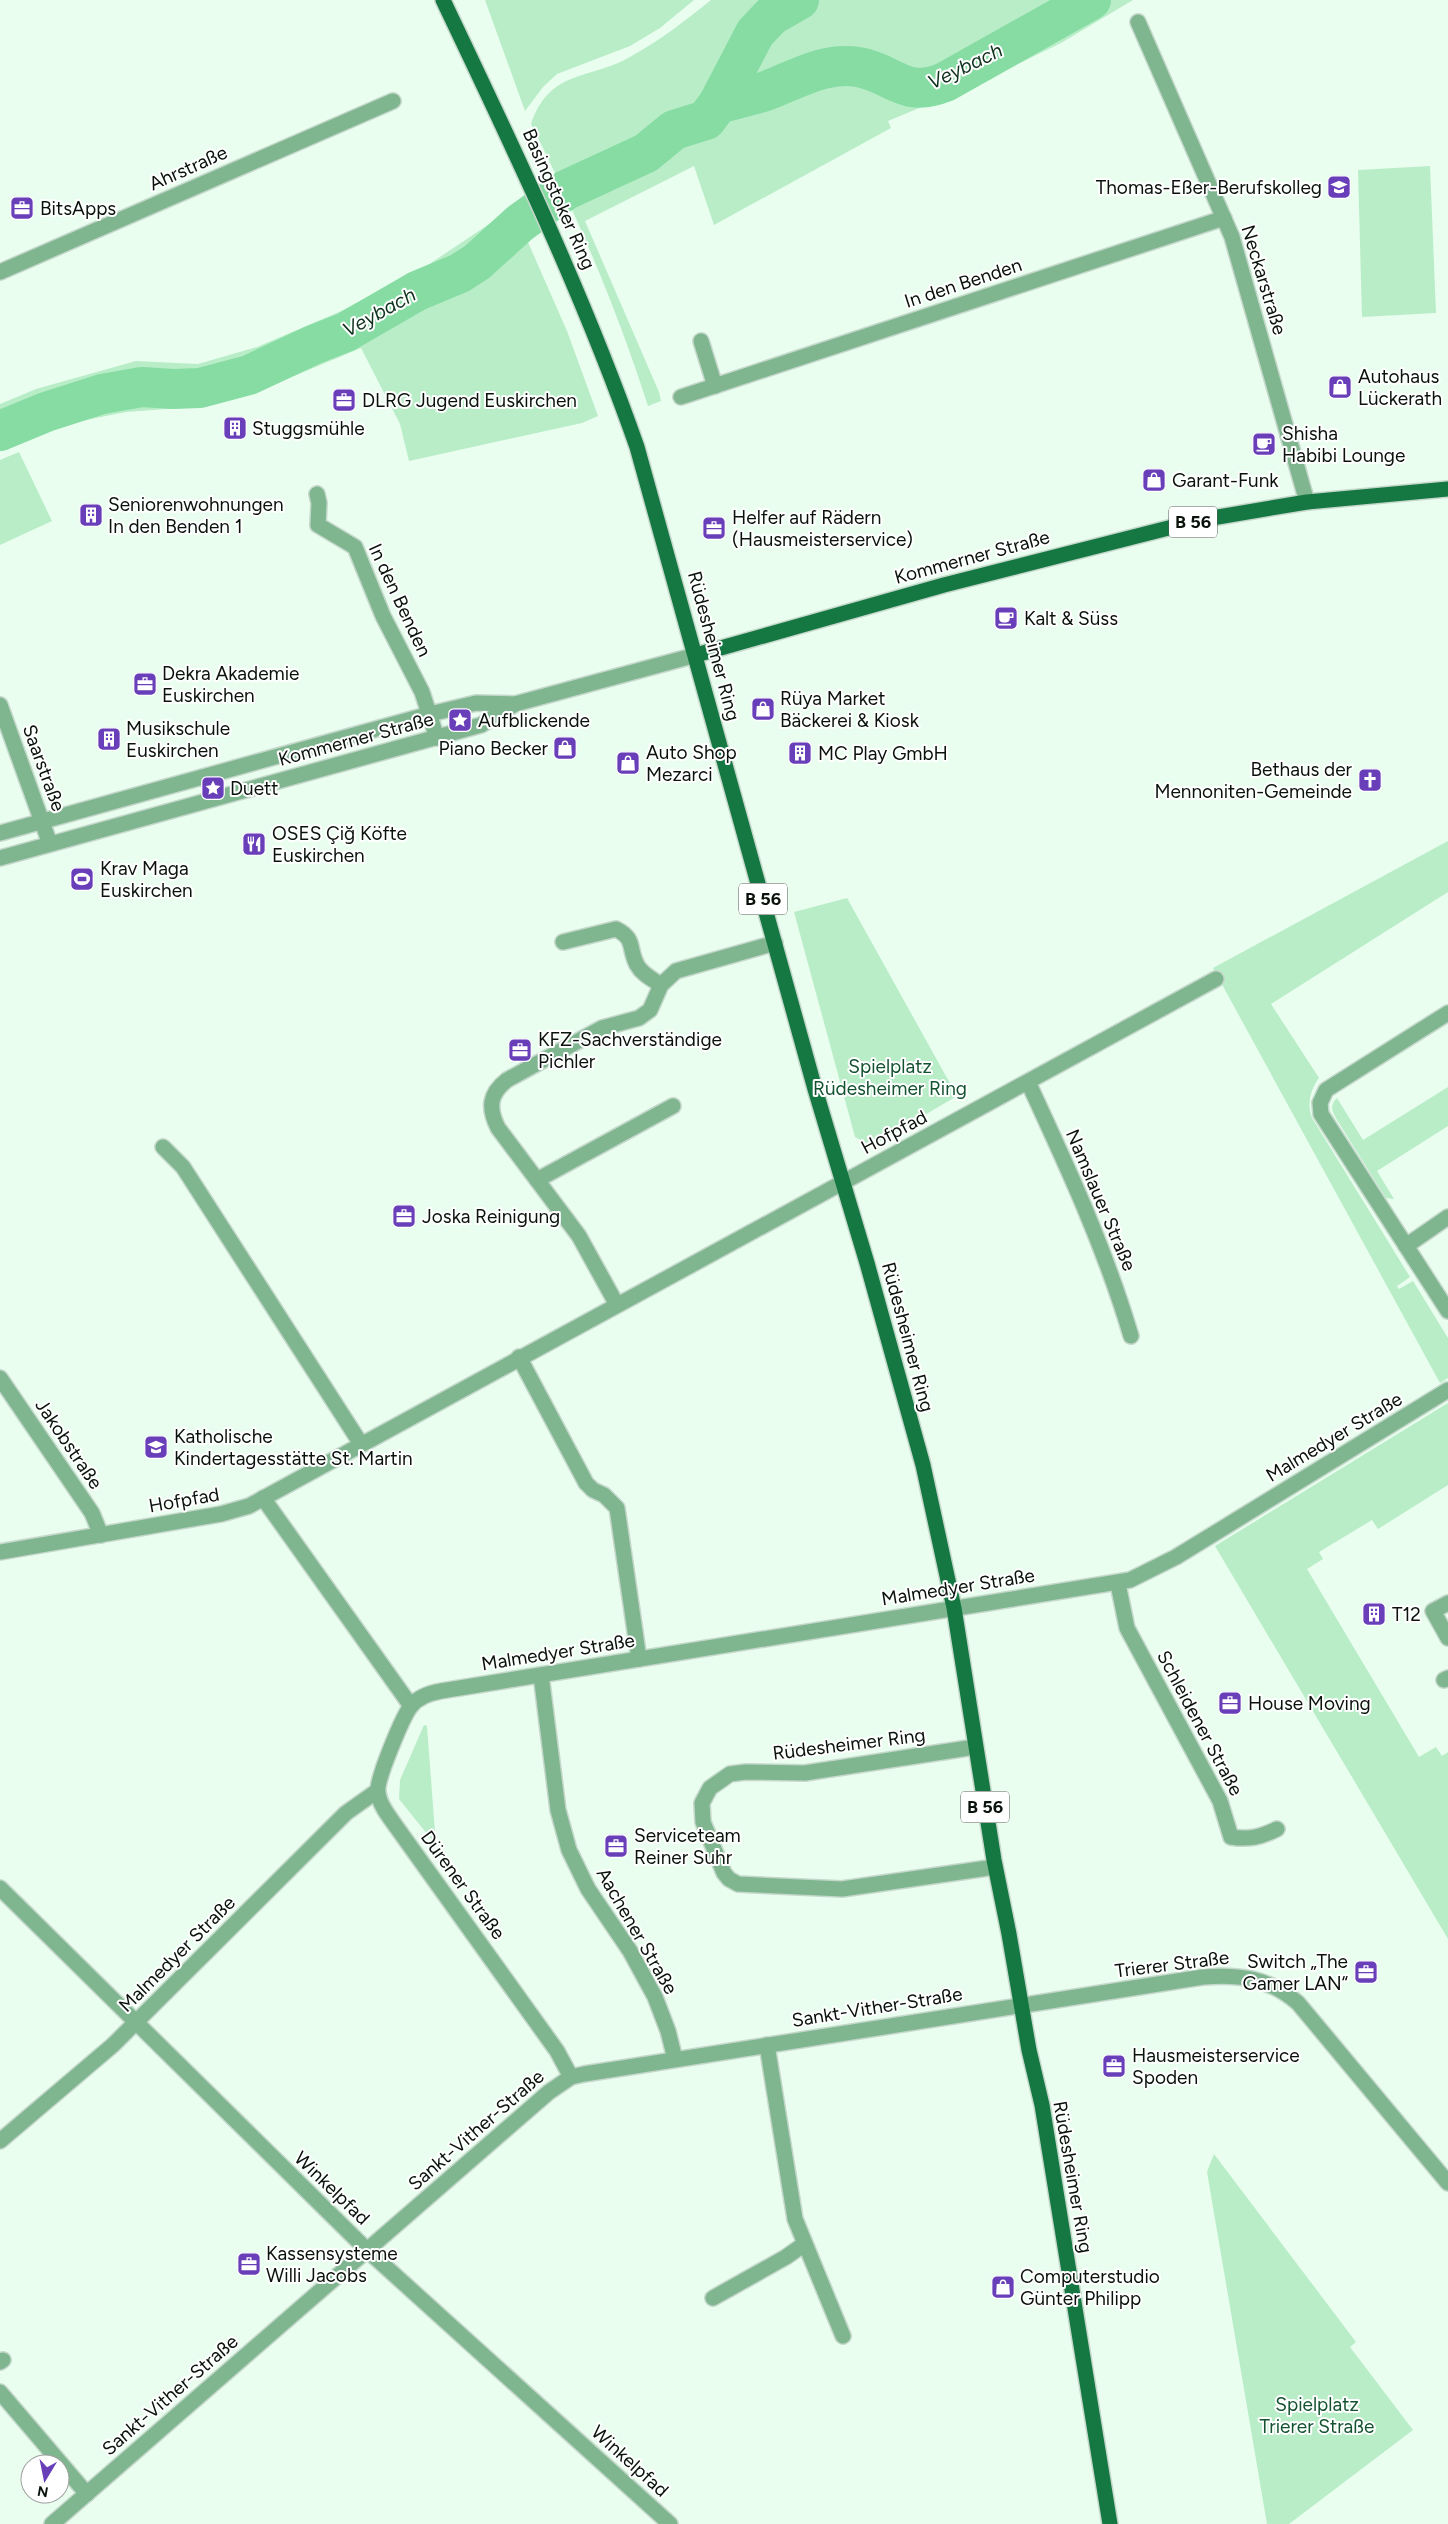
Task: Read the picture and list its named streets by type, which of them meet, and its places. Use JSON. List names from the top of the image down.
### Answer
{
  "streets": {
    "main road": [
      "Basingstoker Ring",
      "B 56",
      "Kommerner Straße",
      "Rüdesheimer Ring"
    ],
    "street": [
      "Ahrstraße",
      "Neckarstraße",
      "In den Benden",
      "Saarstraße",
      "Hofpfad",
      "Namslauer Straße",
      "Malmedyer Straße",
      "Jakobstraße",
      "Schleidener Straße",
      "Dürener Straße",
      "Aachener Straße",
      "Trierer Straße",
      "Sankt-Vither-Straße",
      "Winkelpfad"
    ]
  },
  "crossings": [
    ["Basingstoker Ring", "Rüdesheimer Ring"],
    ["Neckarstraße", "In den Benden"],
    ["Neckarstraße", "Kommerner Straße"],
    ["In den Benden", "Kommerner Straße"],
    ["Kommerner Straße", "Rüdesheimer Ring"],
    ["Kommerner Straße", "Saarstraße"],
    ["Rüdesheimer Ring", "Hofpfad"],
    ["Rüdesheimer Ring", "Malmedyer Straße"],
    ["Rüdesheimer Ring", "Trierer Straße"],
    ["Rüdesheimer Ring", "Sankt-Vither-Straße"],
    ["Hofpfad", "Namslauer Straße"],
    ["Hofpfad", "Jakobstraße"],
    ["Malmedyer Straße", "Schleidener Straße"],
    ["Malmedyer Straße", "Dürener Straße"],
    ["Malmedyer Straße", "Aachener Straße"],
    ["Malmedyer Straße", "Winkelpfad"],
    ["Dürener Straße", "Sankt-Vither-Straße"],
    ["Aachener Straße", "Sankt-Vither-Straße"],
    ["Trierer Straße", "Sankt-Vither-Straße"],
    ["Sankt-Vither-Straße", "Winkelpfad"]
  ],
  "water": ["Veybach"],
  "parks": ["Spielplatz Rüdesheimer Ring", "Spielplatz Trierer Straße"],
  "places": {
    "school or university": ["Thomas-Eßer-Berufskolleg", "Katholische Kindertagesstätte St. Martin"],
    "office": [
      "BitsApps",
      "DLRG Jugend Euskirchen",
      "Helfer auf Rädern (Hausmeisterservice)",
      "Dekra Akademie Euskirchen",
      "KFZ-Sachverständige Pichler",
      "Joska Reinigung",
      "House Moving",
      "Serviceteam Reiner Suhr",
      "Switch „The Gamer LAN“",
      "Hausmeisterservice Spoden",
      "Kassensysteme Willi Jacobs"
    ],
    "shop": [
      "Autohaus Lückerath",
      "Garant-Funk",
      "Rüya Market Bäckerei & Kiosk",
      "Piano Becker",
      "Auto Shop Mezarci",
      "Computerstudio Günter Philipp"
    ],
    "building": [
      "Stuggsmühle",
      "Seniorenwohnungen In den Benden 1",
      "Musikschule Euskirchen",
      "MC Play GmbH",
      "T12"
    ],
    "cafe": ["Shisha Habibi Lounge", "Kalt & Süss"],
    "place": ["Aufblickende", "Duett"],
    "church": ["Bethaus der Mennoniten-Gemeinde"],
    "restaurant": ["OSES Çiğ Köfte Euskirchen"],
    "sports": ["Krav Maga Euskirchen"]
  },
  "north": "bottom"
}
